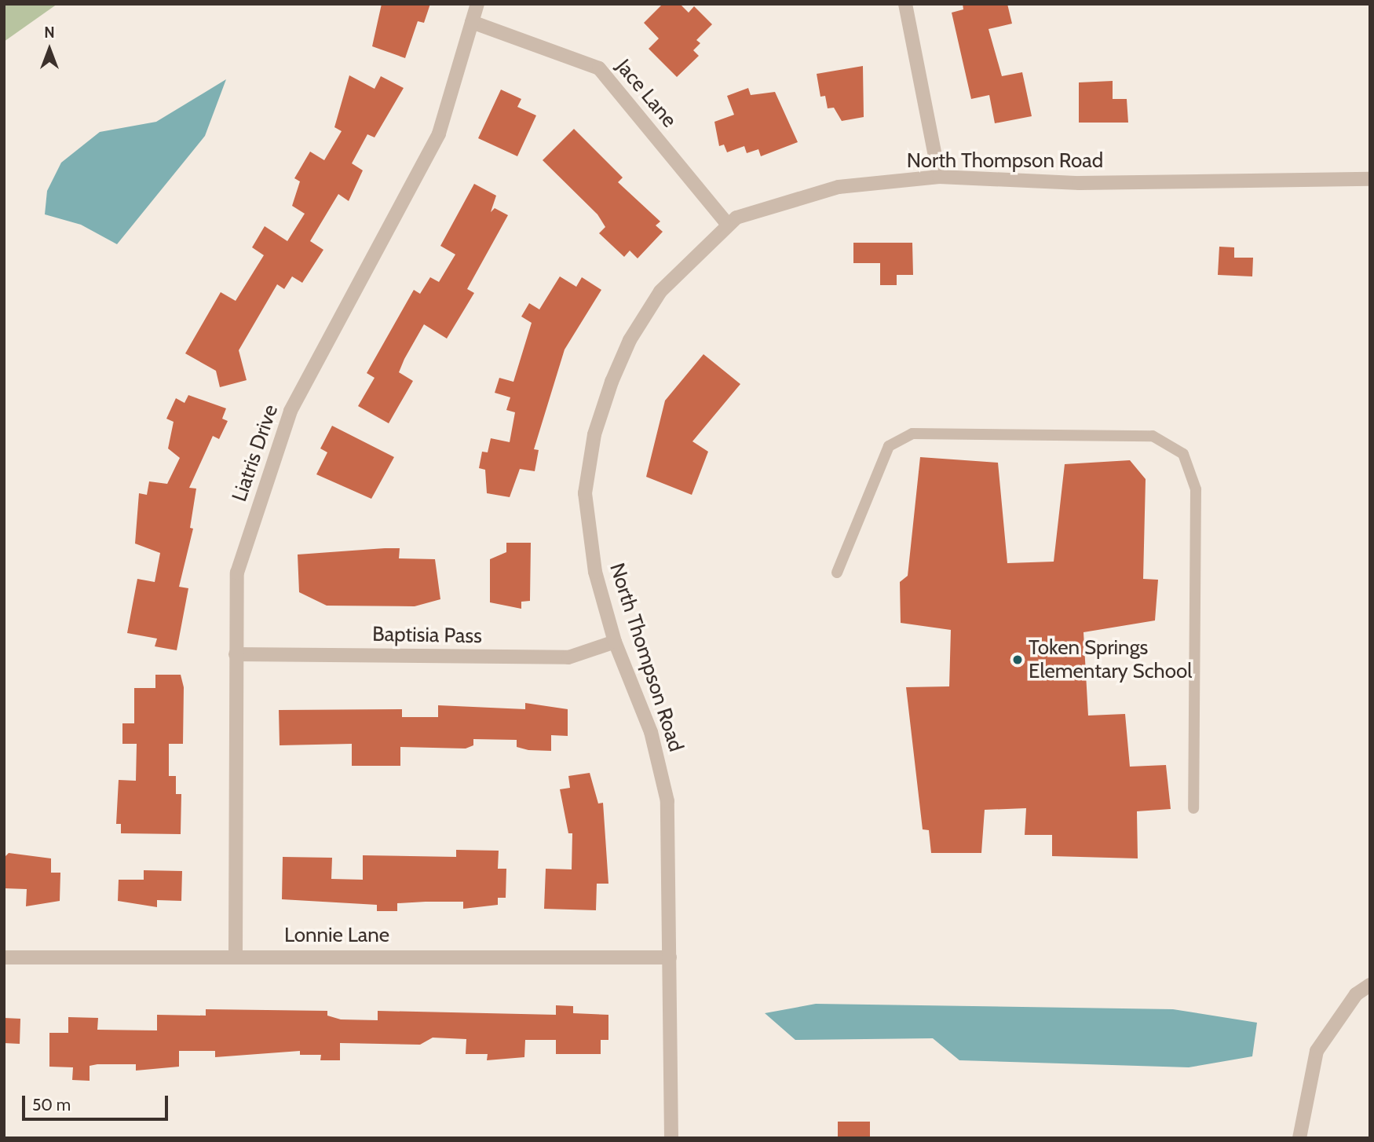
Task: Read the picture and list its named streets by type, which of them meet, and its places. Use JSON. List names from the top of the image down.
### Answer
{
  "streets": {
    "street": [
      "Jace Lane",
      "North Thompson Road",
      "Liatris Drive",
      "Baptisia Pass",
      "Lonnie Lane"
    ]
  },
  "crossings": [
    ["Jace Lane", "North Thompson Road"],
    ["Jace Lane", "Liatris Drive"],
    ["North Thompson Road", "Baptisia Pass"],
    ["North Thompson Road", "Lonnie Lane"],
    ["Liatris Drive", "Baptisia Pass"],
    ["Liatris Drive", "Lonnie Lane"]
  ],
  "places": ["Token Springs Elementary School"],
  "scale_bar": "50 m",
  "north": "top"
}
